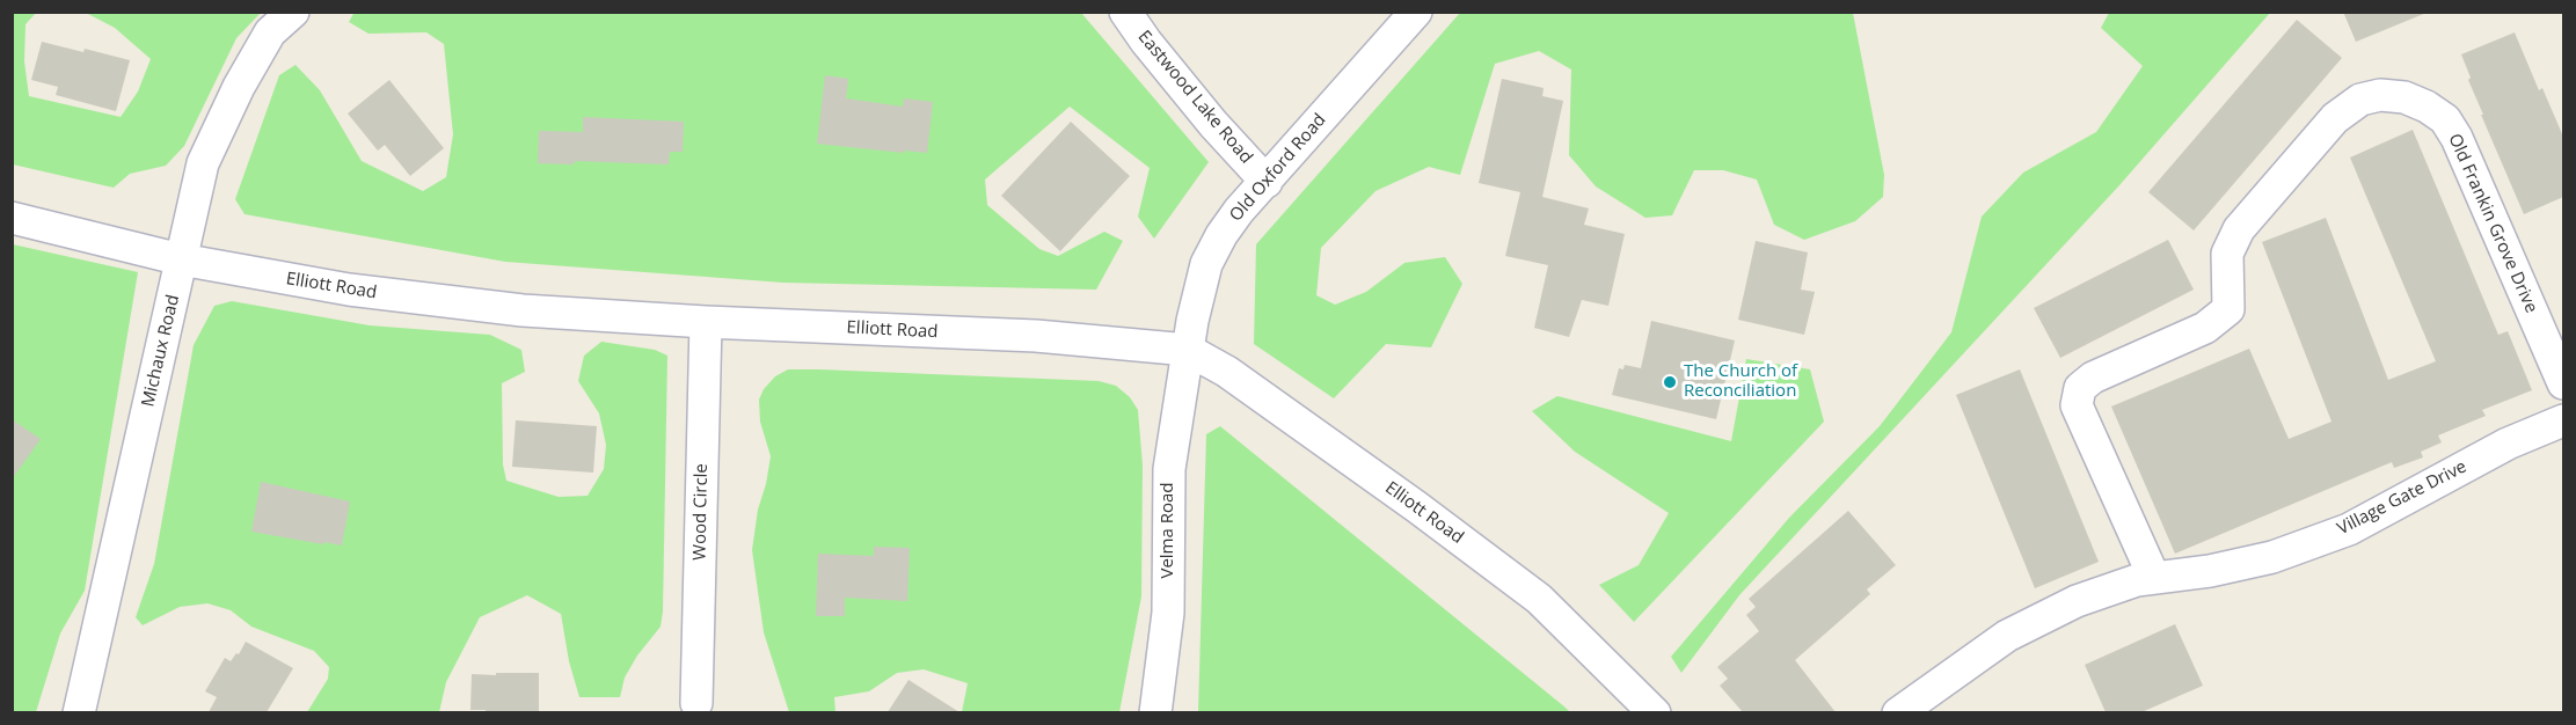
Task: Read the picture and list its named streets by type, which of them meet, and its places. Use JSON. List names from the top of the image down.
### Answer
{
  "streets": {
    "street": [
      "Eastwood Lake Road",
      "Old Oxford Road",
      "Old Frankin Grove Drive",
      "Elliott Road",
      "Michaux Road",
      "Village Gate Drive",
      "Wood Circle",
      "Velma Road"
    ]
  },
  "crossings": [
    ["Eastwood Lake Road", "Old Oxford Road"],
    ["Old Oxford Road", "Elliott Road"],
    ["Old Oxford Road", "Velma Road"],
    ["Old Frankin Grove Drive", "Village Gate Drive"],
    ["Elliott Road", "Michaux Road"],
    ["Elliott Road", "Wood Circle"],
    ["Elliott Road", "Velma Road"]
  ],
  "places": ["The Church of Reconciliation"]
}
